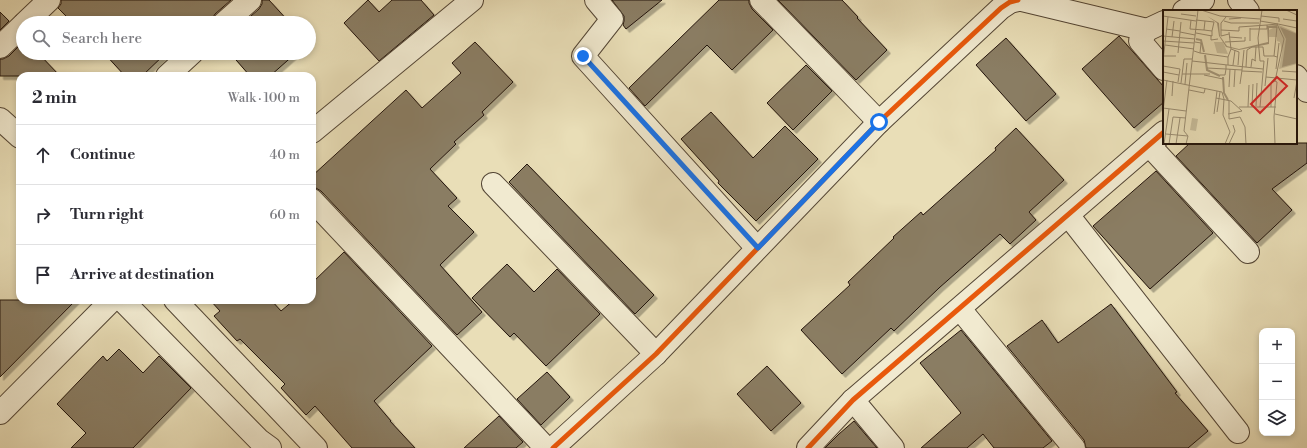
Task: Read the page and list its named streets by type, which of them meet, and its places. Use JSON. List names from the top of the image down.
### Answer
{
  "page": {
    "search": "Search here",
    "heading": ["2 min", "Walk · 100 m"],
    "list": [
      ["Continue", "40 m"],
      ["Turn right", "60 m"],
      "Arrive at destination"
    ],
    "map_buttons": ["+", "−"]
  }
}
